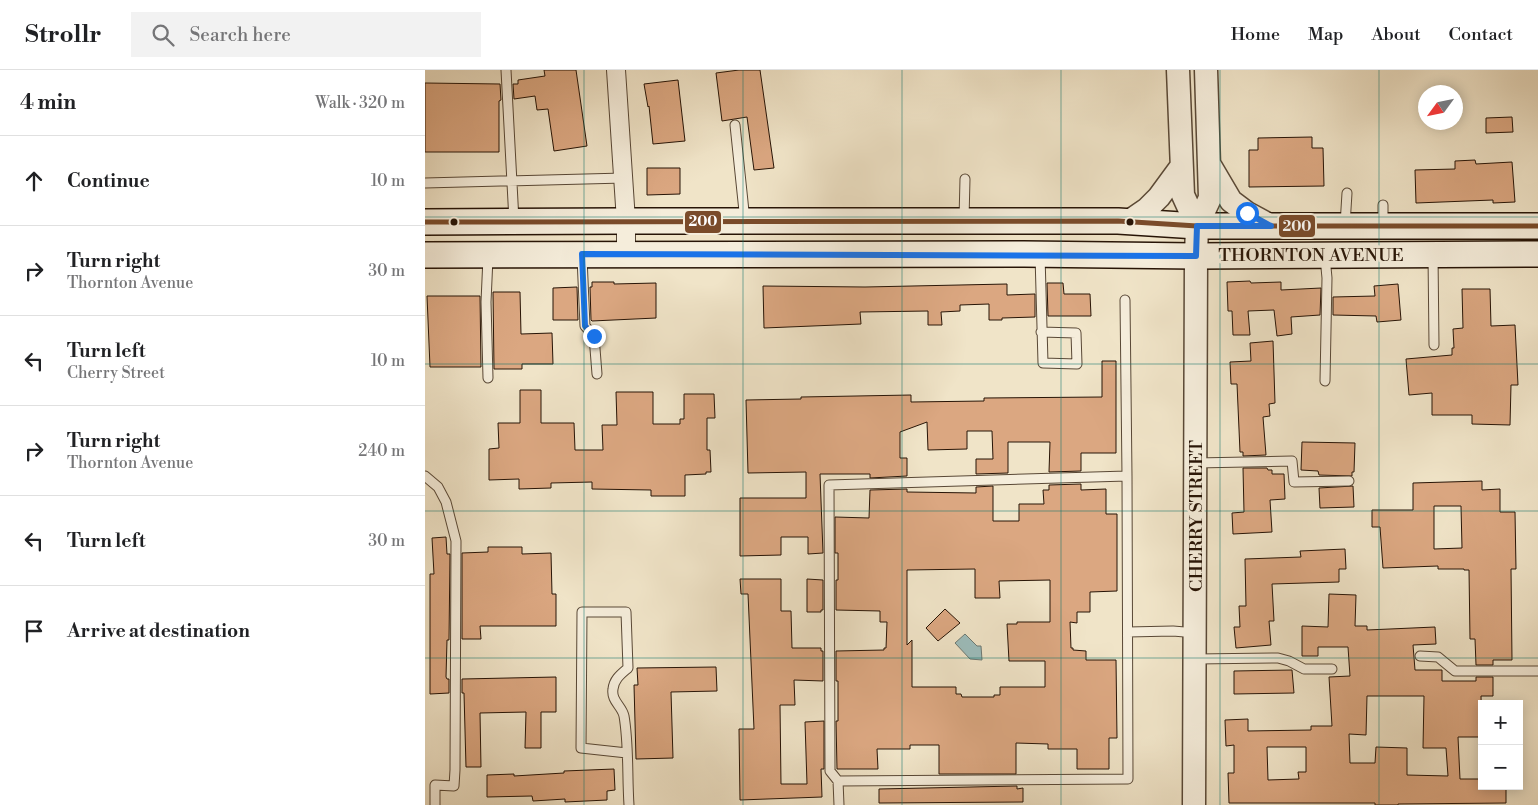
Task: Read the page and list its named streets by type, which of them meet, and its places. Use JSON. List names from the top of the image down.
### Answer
{
  "streets": {
    "main road": ["THORNTON AVENUE"],
    "street": ["CHERRY STREET"]
  },
  "crossings": [
    ["THORNTON AVENUE", "CHERRY STREET"]
  ],
  "lines": ["transit line 200"],
  "north": "bottom left",
  "page": {
    "header": "Strollr",
    "search": "Search here",
    "nav": [
      "Home",
      "Map",
      "About",
      "Contact"
    ],
    "heading": ["4 min", "Walk · 320 m"],
    "list": [
      ["Continue", "10 m"],
      ["Turn right", "Thornton Avenue", "30 m"],
      ["Turn left", "Cherry Street", "10 m"],
      ["Turn right", "Thornton Avenue", "240 m"],
      ["Turn left", "30 m"],
      "Arrive at destination"
    ],
    "map_buttons": ["+", "−"]
  }
}
